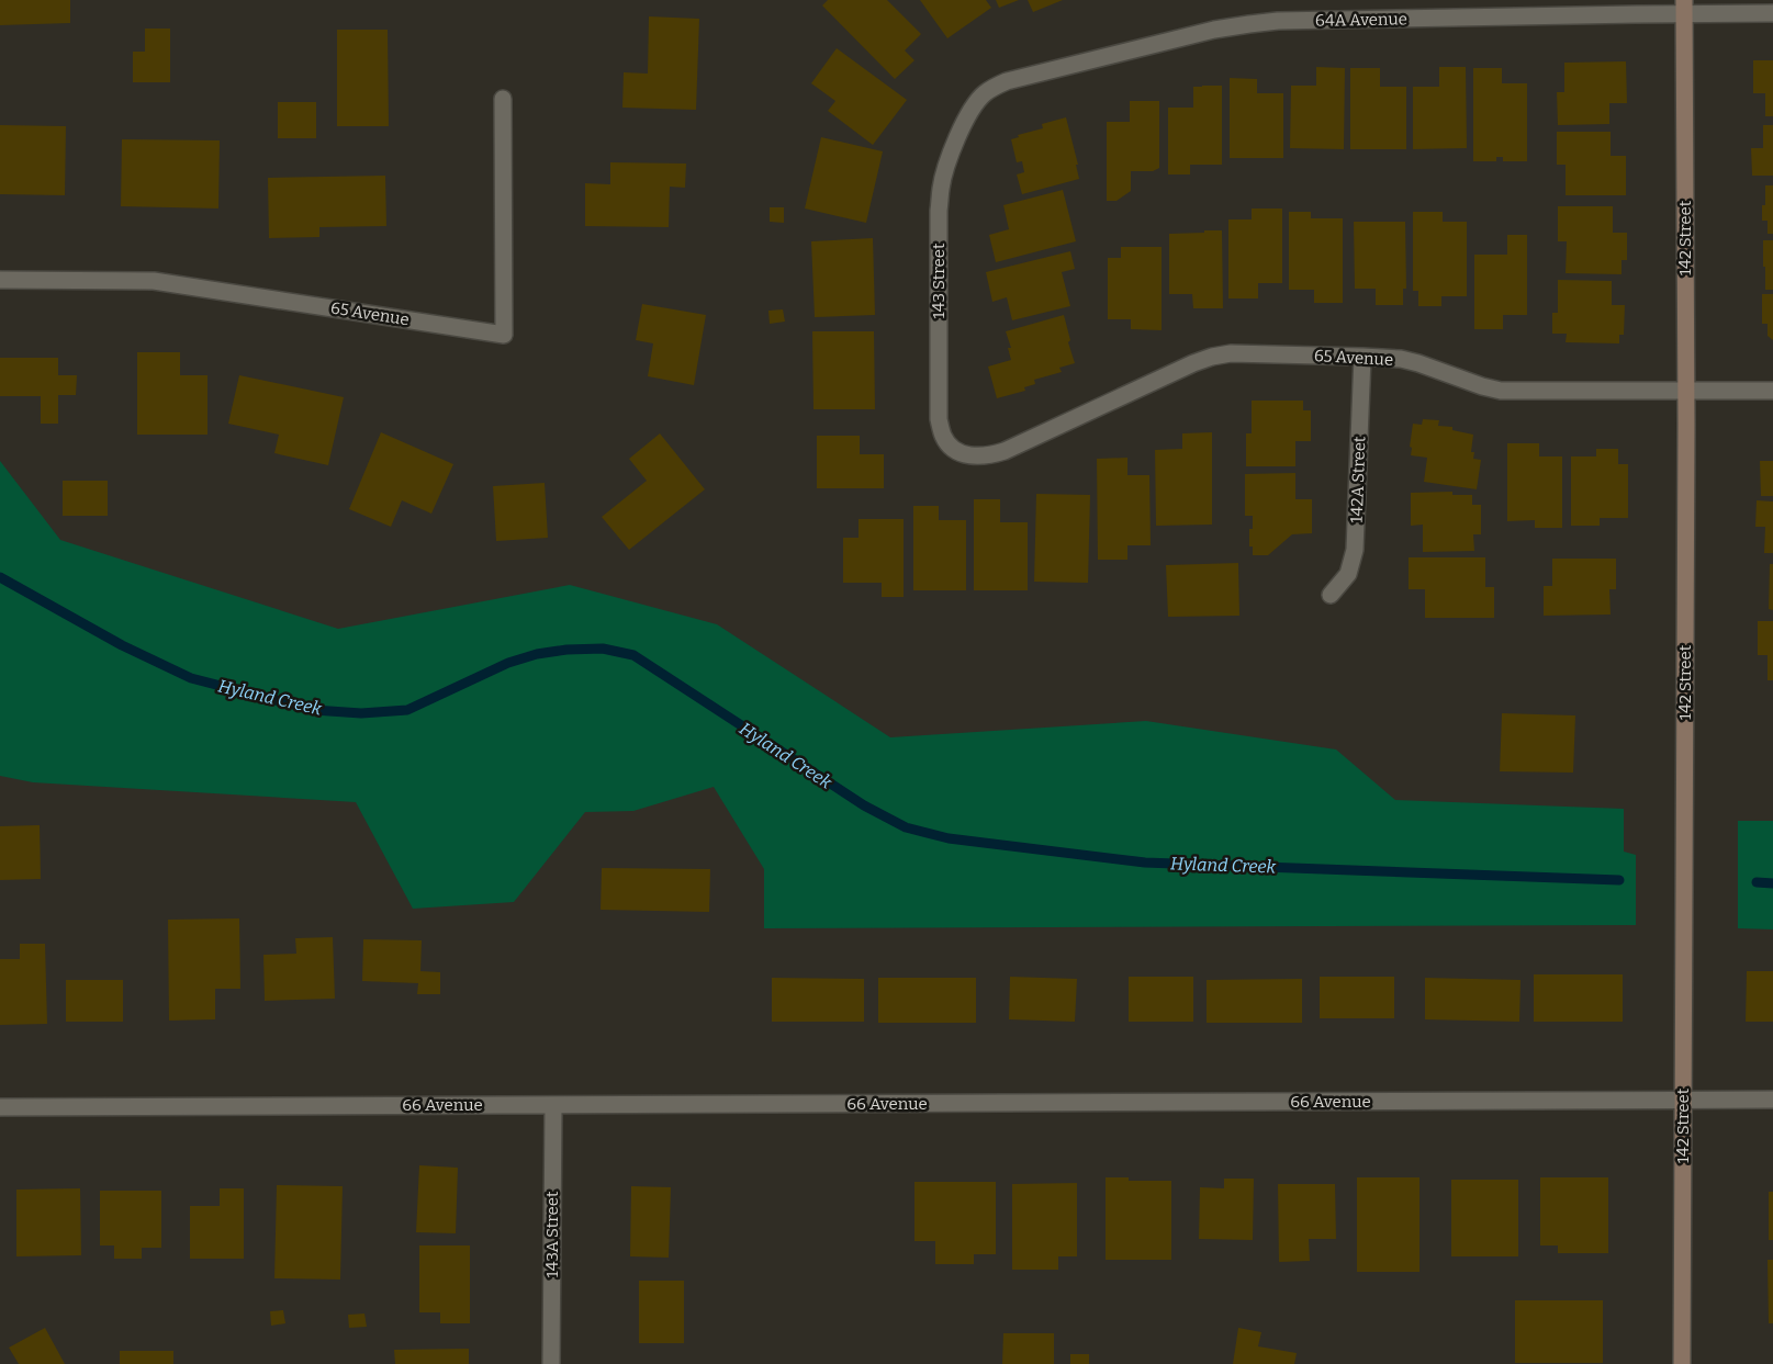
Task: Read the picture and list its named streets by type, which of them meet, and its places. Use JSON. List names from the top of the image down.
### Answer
{
  "streets": {
    "street": [
      "64A Avenue",
      "142 Street",
      "143 Street",
      "65 Avenue",
      "142A Street",
      "66 Avenue",
      "143A Street"
    ]
  },
  "crossings": [
    ["64A Avenue", "142 Street"],
    ["64A Avenue", "143 Street"],
    ["142 Street", "65 Avenue"],
    ["142 Street", "66 Avenue"],
    ["143 Street", "65 Avenue"],
    ["65 Avenue", "142A Street"],
    ["66 Avenue", "143A Street"]
  ],
  "water": ["Hyland Creek"]
}
